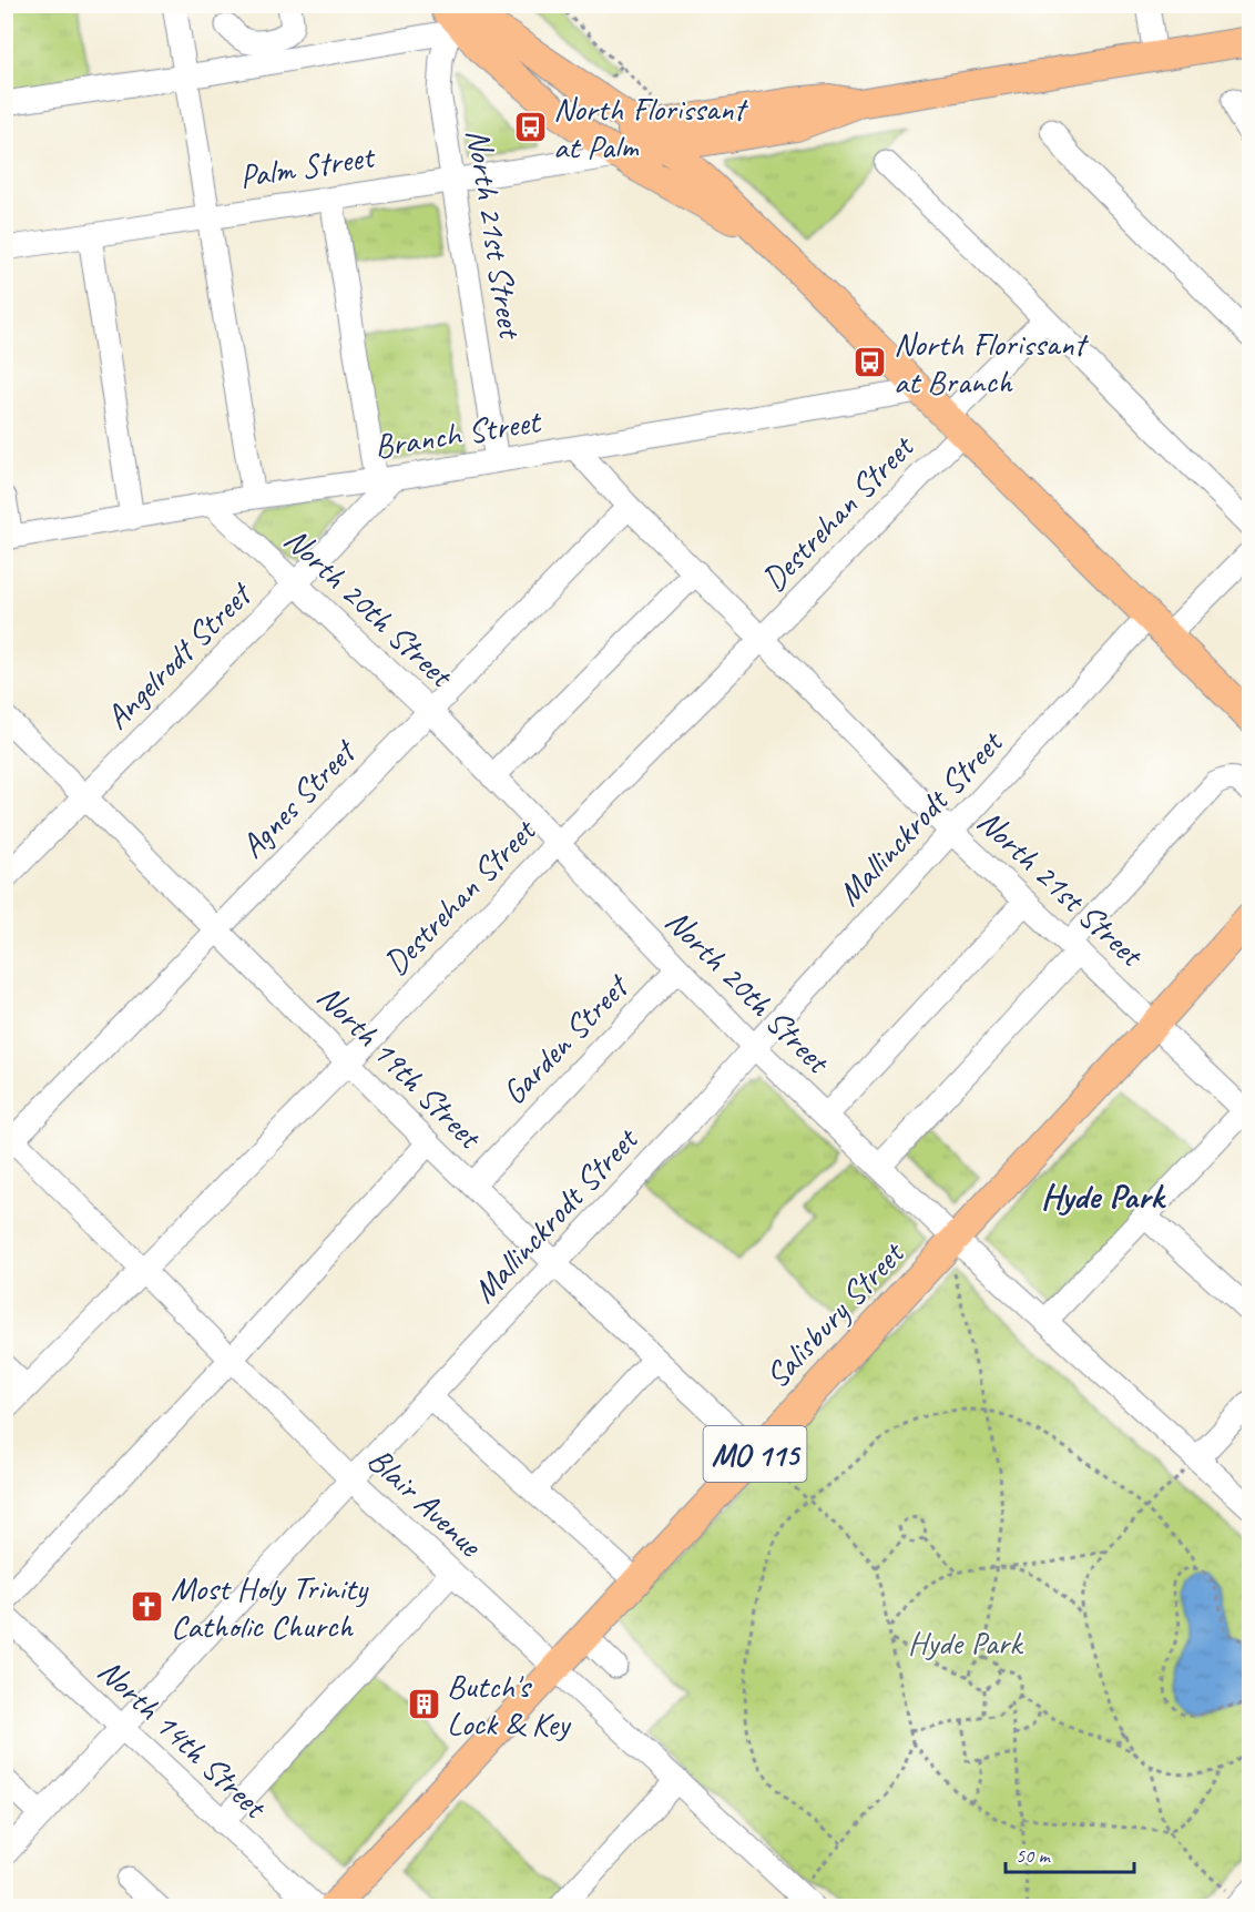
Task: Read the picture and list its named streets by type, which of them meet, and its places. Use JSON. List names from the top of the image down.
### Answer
{
  "streets": {
    "main road": ["Palm Street", "Salisbury Street", "MO 115"],
    "street": [
      "North 21st Street",
      "Branch Street",
      "Destrehan Street",
      "North 20th Street",
      "Angelrodt Street",
      "Agnes Street",
      "Mallinckrodt Street",
      "Garden Street",
      "North 19th Street",
      "Blair Avenue",
      "North 14th Street"
    ]
  },
  "crossings": [
    ["Palm Street", "North 21st Street"],
    ["North 21st Street", "Branch Street"],
    ["North 21st Street", "Destrehan Street"],
    ["North 21st Street", "Agnes Street"],
    ["North 21st Street", "Mallinckrodt Street"],
    ["North 21st Street", "Salisbury Street"],
    ["Branch Street", "North 20th Street"],
    ["Branch Street", "Angelrodt Street"],
    ["Destrehan Street", "North 20th Street"],
    ["Destrehan Street", "North 19th Street"],
    ["Destrehan Street", "Blair Avenue"],
    ["North 20th Street", "Angelrodt Street"],
    ["North 20th Street", "Agnes Street"],
    ["North 20th Street", "Mallinckrodt Street"],
    ["North 20th Street", "Garden Street"],
    ["North 20th Street", "Salisbury Street"],
    ["Angelrodt Street", "North 19th Street"],
    ["Agnes Street", "North 19th Street"],
    ["Agnes Street", "Blair Avenue"],
    ["Mallinckrodt Street", "North 19th Street"],
    ["Mallinckrodt Street", "Blair Avenue"],
    ["Mallinckrodt Street", "North 14th Street"],
    ["Garden Street", "North 19th Street"],
    ["North 19th Street", "Salisbury Street"],
    ["Salisbury Street", "Blair Avenue"]
  ],
  "districts": ["Hyde Park"],
  "parks": ["Hyde Park"],
  "places": {
    "bus stop": ["North Florissant at Palm", "North Florissant at Branch"],
    "church": ["Most Holy Trinity Catholic Church"],
    "building": ["Butch's Lock & Key"]
  },
  "scale_bar": "50 m"
}
